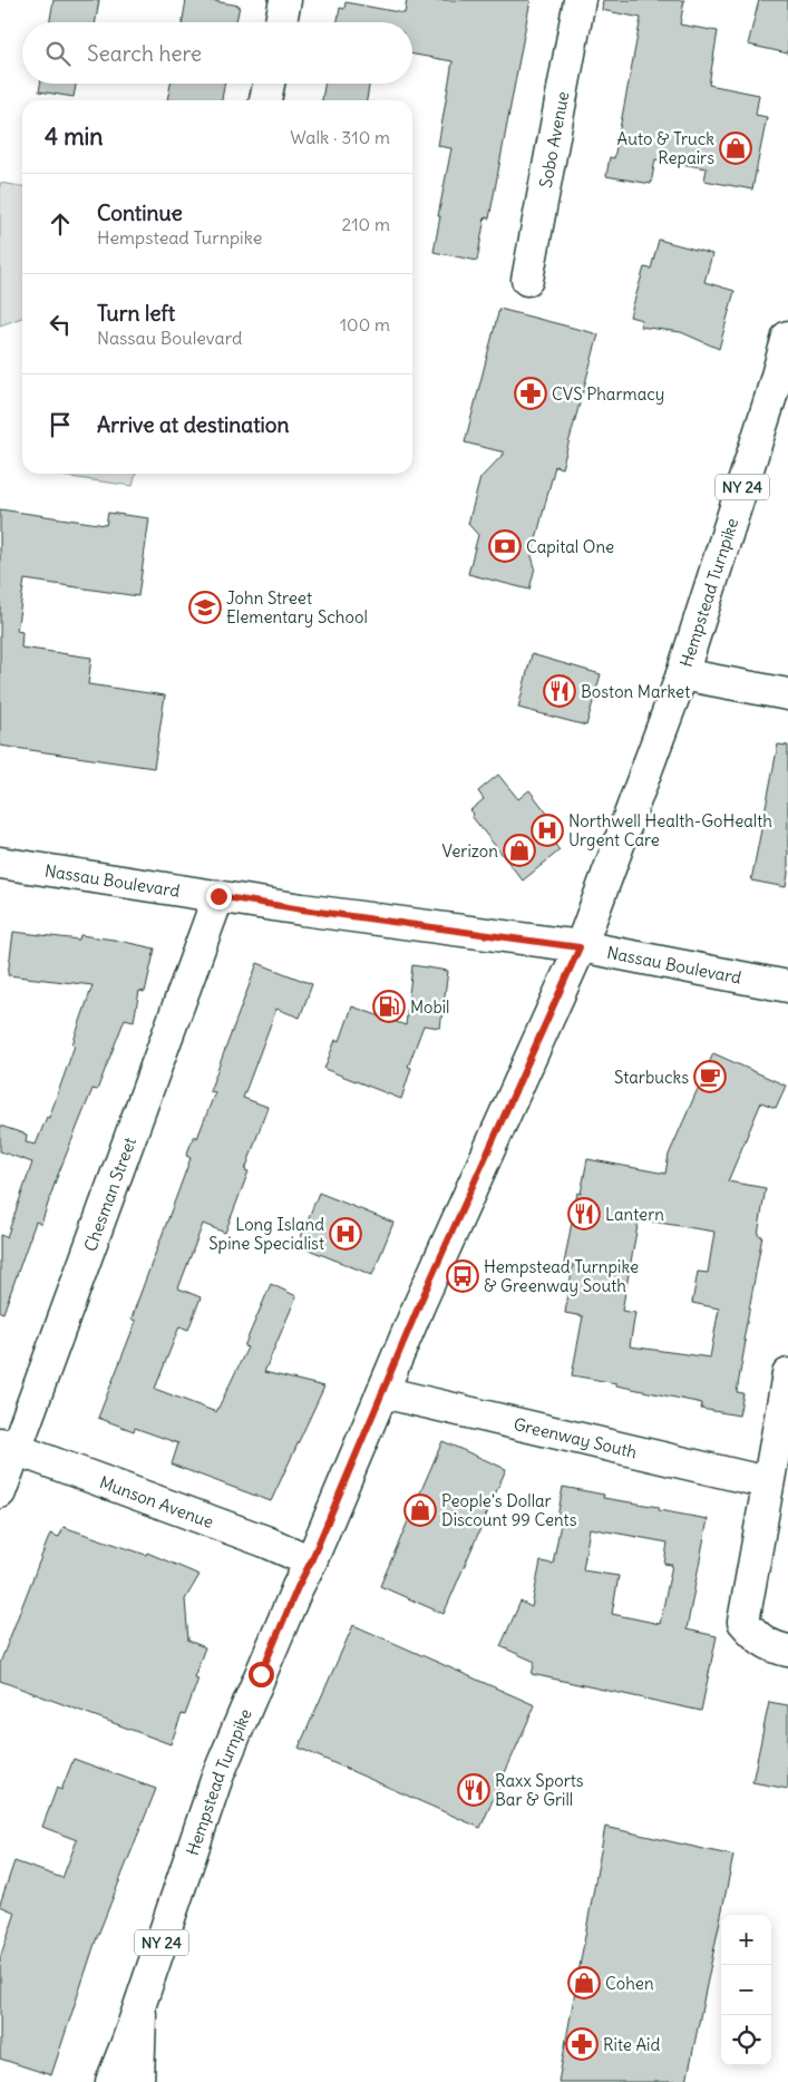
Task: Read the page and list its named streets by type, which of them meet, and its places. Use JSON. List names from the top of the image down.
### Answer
{
  "streets": {
    "main road": [
      "Sobo Avenue",
      "NY 24",
      "Hempstead Turnpike",
      "Nassau Boulevard",
      "Chesman Street",
      "Greenway South",
      "Munson Avenue"
    ]
  },
  "crossings": [
    ["Hempstead Turnpike", "Nassau Boulevard"],
    ["Hempstead Turnpike", "Greenway South"],
    ["Hempstead Turnpike", "Munson Avenue"],
    ["Nassau Boulevard", "Chesman Street"],
    ["Chesman Street", "Munson Avenue"]
  ],
  "places": {
    "shop": [
      "Auto & Truck Repairs",
      "Verizon",
      "People's Dollar Discount 99 Cents",
      "Cohen"
    ],
    "pharmacy": ["CVS Pharmacy", "Rite Aid"],
    "bank": ["Capital One"],
    "school or university": ["John Street Elementary School"],
    "restaurant": ["Boston Market", "Lantern", "Raxx Sports Bar & Grill"],
    "hospital": ["Northwell Health-GoHealth Urgent Care", "Long Island Spine Specialist"],
    "fuel station": ["Mobil"],
    "cafe": ["Starbucks"],
    "bus stop": ["Hempstead Turnpike & Greenway South"]
  },
  "page": {
    "search": "Search here",
    "heading": ["4 min", "Walk · 310 m"],
    "list": [
      ["Continue", "Hempstead Turnpike", "210 m"],
      ["Turn left", "Nassau Boulevard", "100 m"],
      "Arrive at destination"
    ],
    "map_buttons": ["+", "−"]
  }
}
